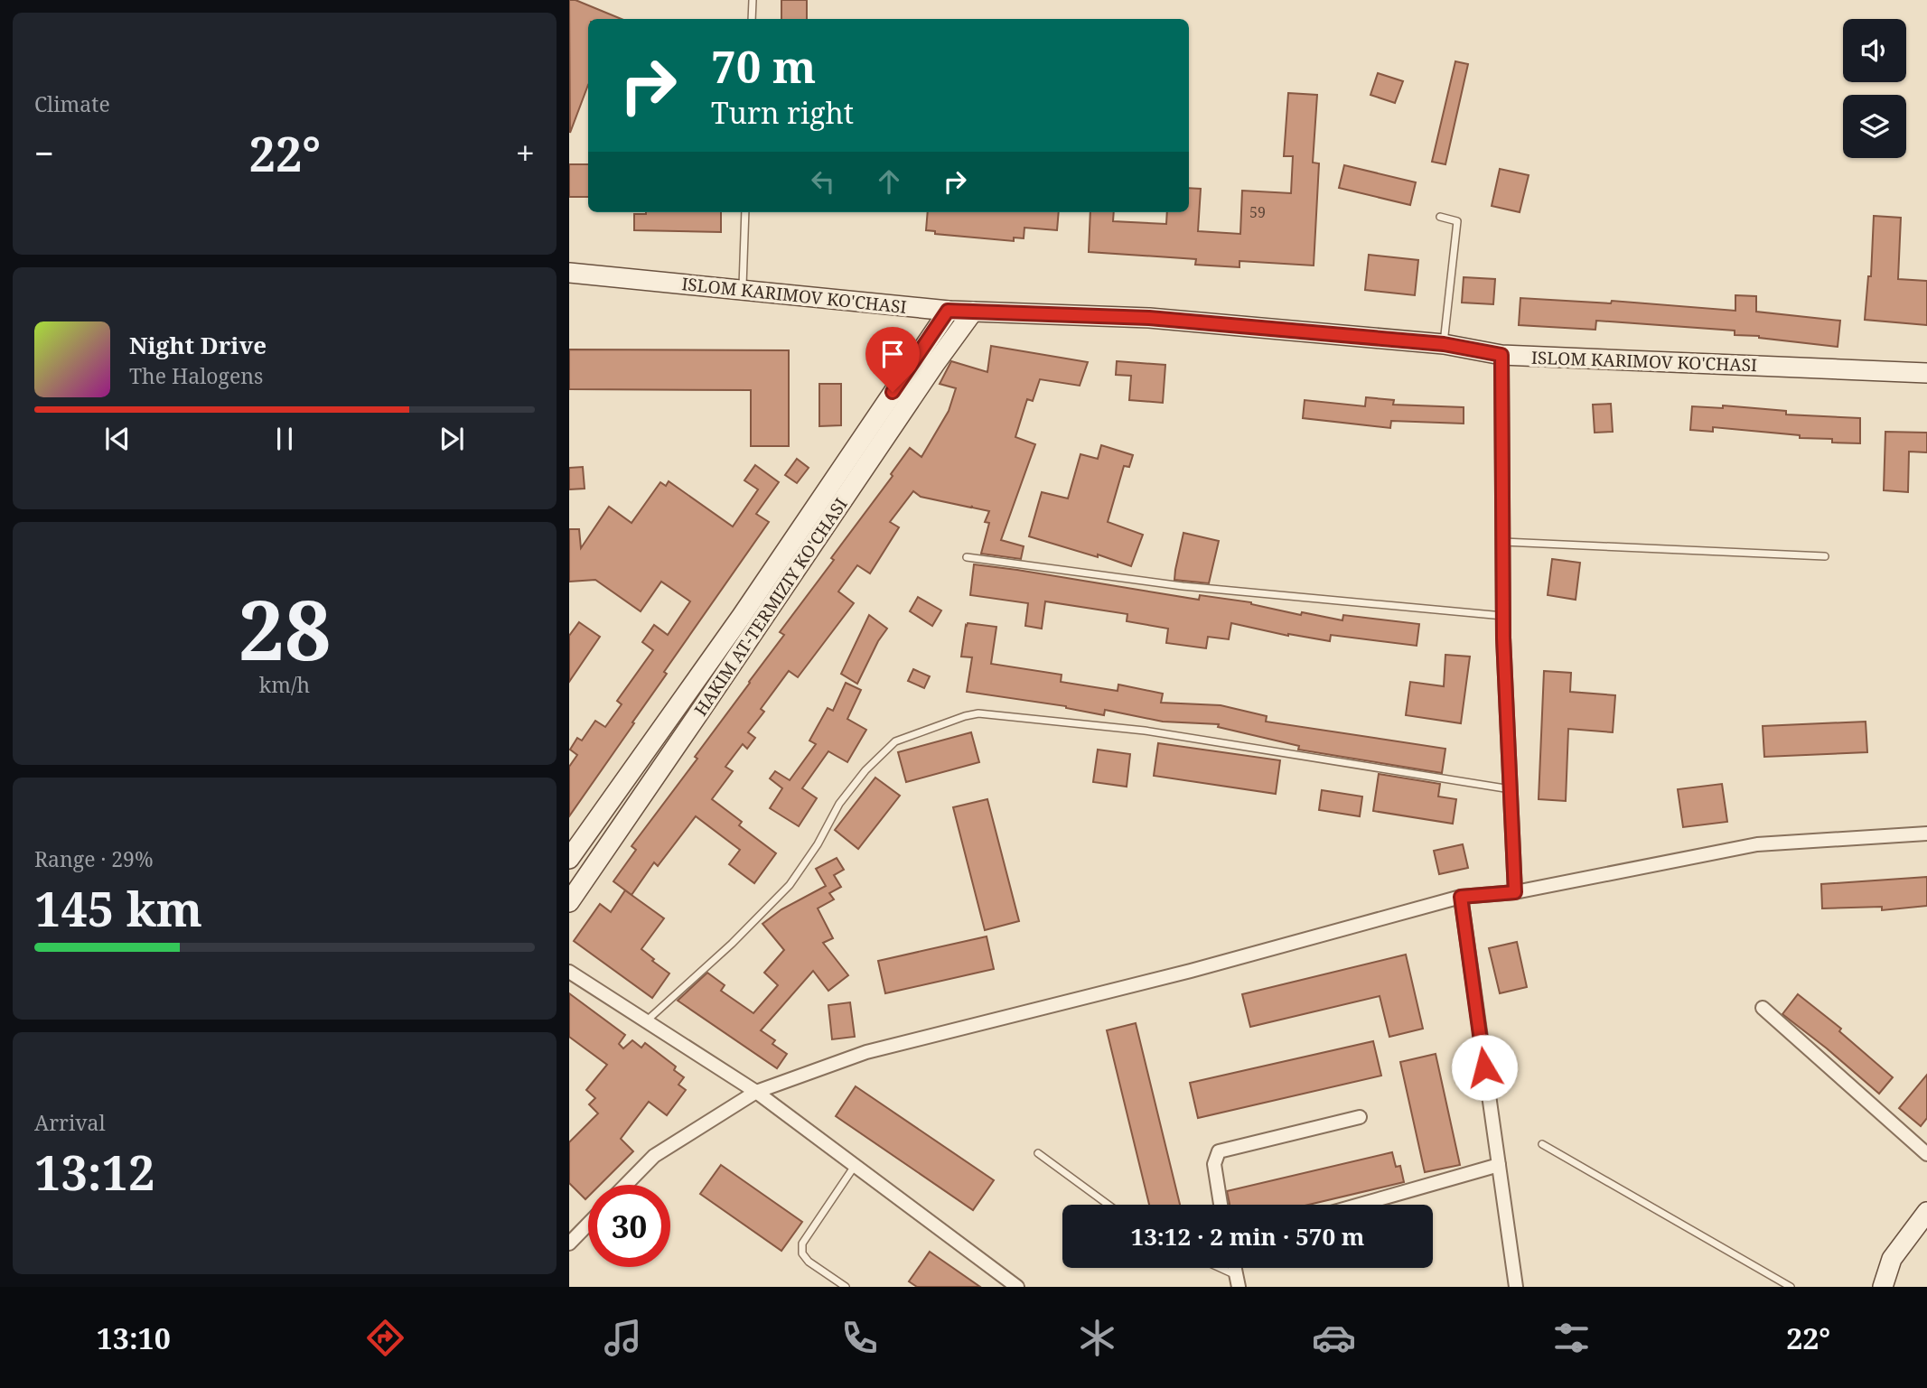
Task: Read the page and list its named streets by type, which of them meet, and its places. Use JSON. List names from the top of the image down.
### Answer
{
  "streets": {
    "main road": ["ISLOM KARIMOV KO'CHASI", "HAKIM AT-TERMIZIY KO'CHASI"]
  },
  "crossings": [
    ["ISLOM KARIMOV KO'CHASI", "HAKIM AT-TERMIZIY KO'CHASI"]
  ],
  "house_numbers": ["59"],
  "page": {
    "tile": [
      "Climate",
      ["28", "km/h"],
      ["Range · 29%", "145 km"],
      ["Arrival", "13:12"]
    ],
    "turn": ["70 m", "Turn right"],
    "heat": ["−", "22°", "+"],
    "song": ["Night Drive", "The Halogens"],
    "limit": "30",
    "trip": "13:12 · 2 min · 570 m",
    "tabs": ["13:10", "22°"]
  }
}
